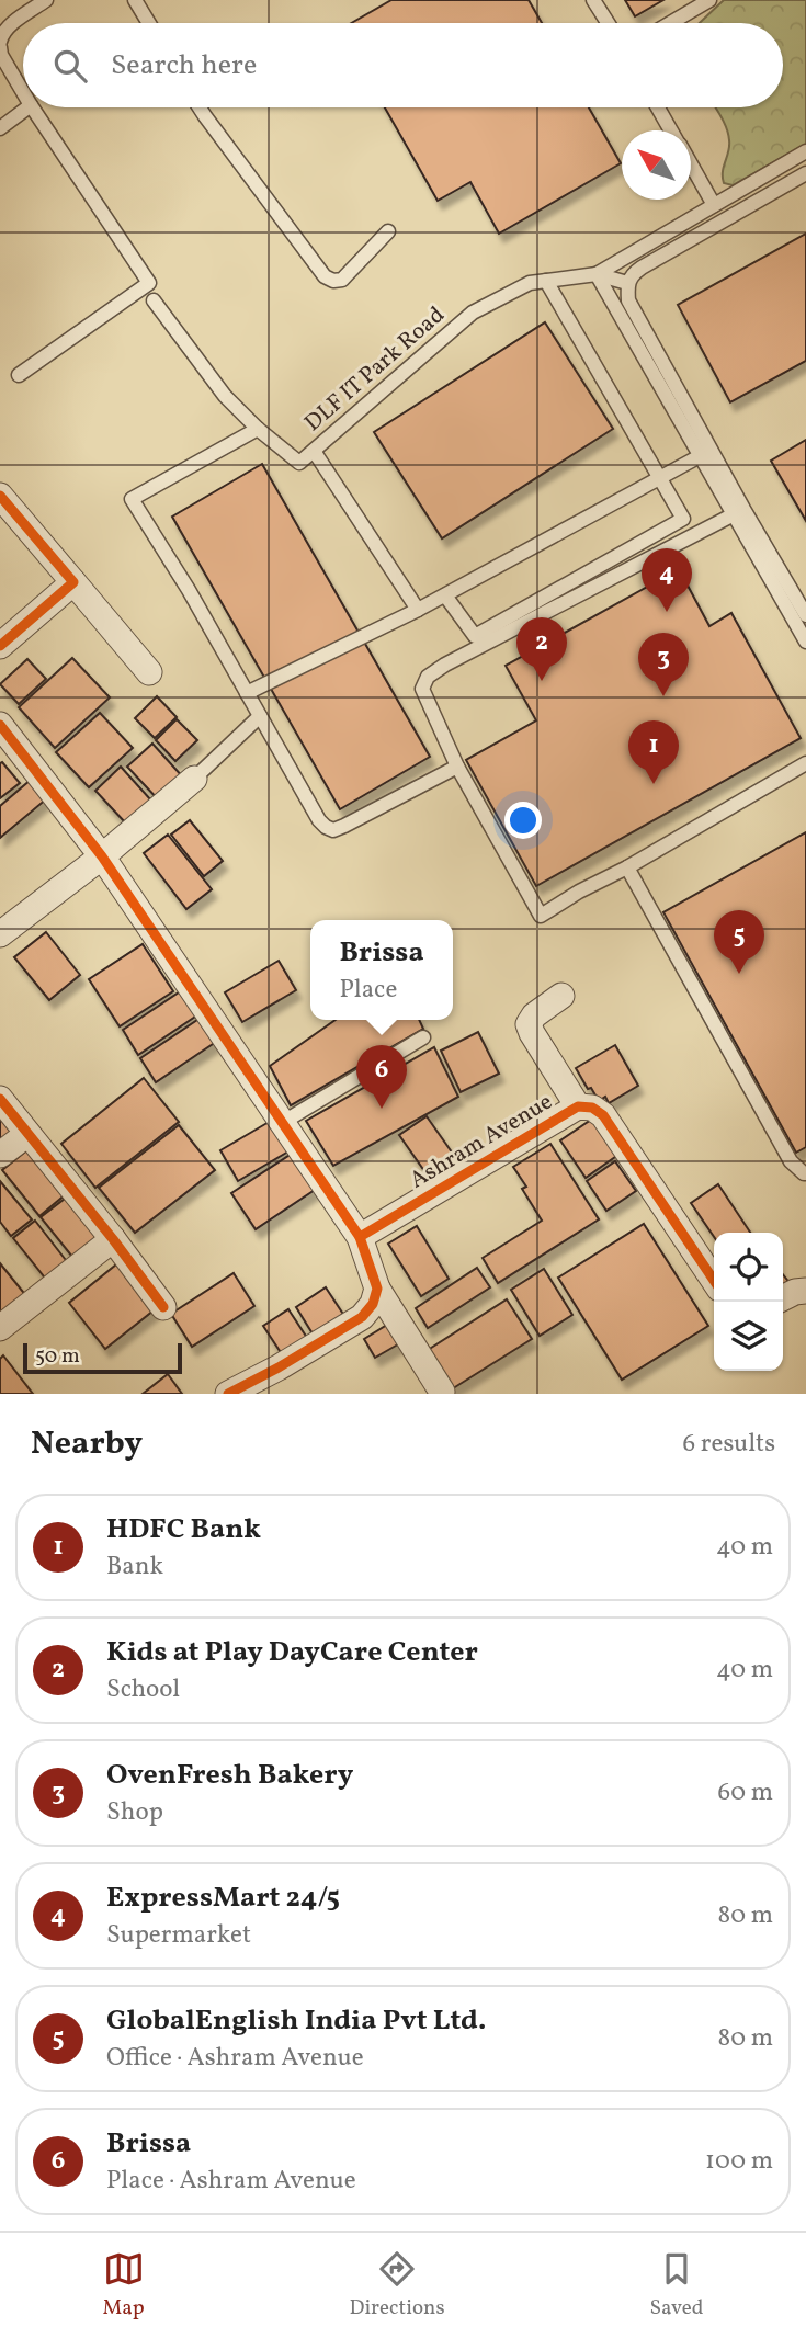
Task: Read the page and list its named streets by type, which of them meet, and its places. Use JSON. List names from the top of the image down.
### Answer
{
  "streets": {
    "street": ["Ashram Avenue"],
    "lane": ["DLF IT Park Road"]
  },
  "scale_bar": "50 m",
  "north": "top left",
  "page": {
    "search": "Search here",
    "pins": [
      "4",
      "2",
      "3",
      "1",
      "5",
      "6"
    ],
    "popup": ["Brissa", "Place"],
    "scale": "50 m",
    "heading": ["Nearby", "6 results"],
    "list": [
      {
        "mark": "1",
        "name": "HDFC Bank",
        "note": "Bank",
        "value": "40 m"
      },
      {
        "mark": "2",
        "name": "Kids at Play DayCare Center",
        "note": "School",
        "value": "40 m"
      },
      {
        "mark": "3",
        "name": "OvenFresh Bakery",
        "note": "Shop",
        "value": "60 m"
      },
      {
        "mark": "4",
        "name": "ExpressMart 24/5",
        "note": "Supermarket",
        "value": "80 m"
      },
      {
        "mark": "5",
        "name": "GlobalEnglish India Pvt Ltd.",
        "note": "Office · Ashram Avenue",
        "value": "80 m"
      },
      {
        "mark": "6",
        "name": "Brissa",
        "note": "Place · Ashram Avenue",
        "value": "100 m"
      }
    ],
    "nav": ["Map", "Directions", "Saved"]
  }
}
